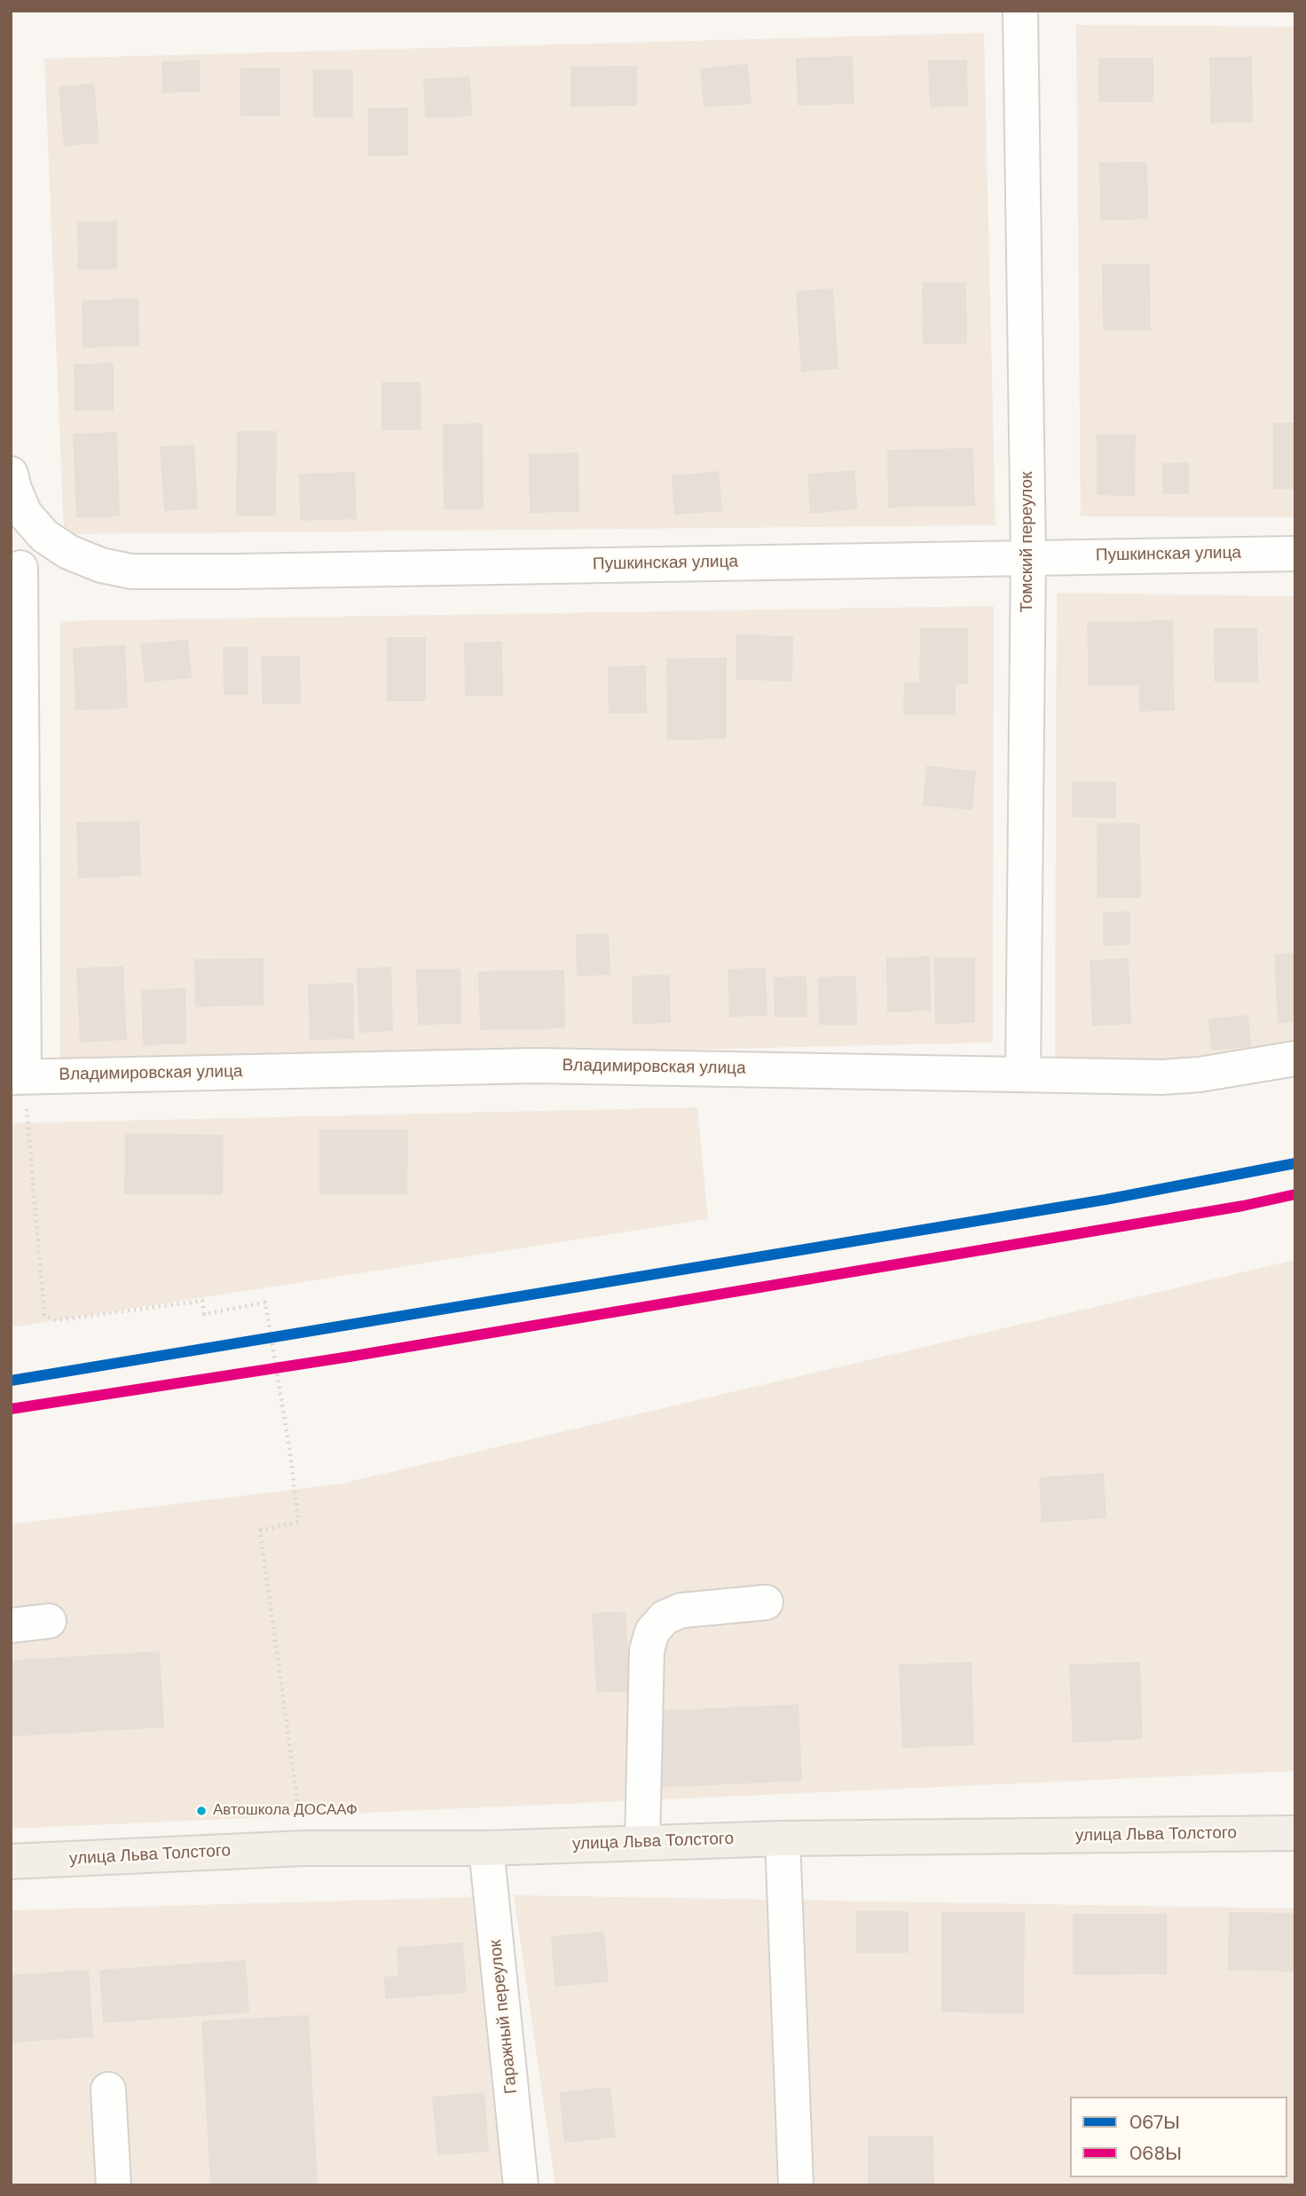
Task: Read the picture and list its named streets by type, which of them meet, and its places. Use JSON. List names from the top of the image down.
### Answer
{
  "streets": {
    "main road": ["улица Льва Толстого"],
    "street": [
      "Томский переулок",
      "Пушкинская улица",
      "Владимировская улица",
      "Гаражный переулок"
    ]
  },
  "crossings": [
    ["Томский переулок", "Пушкинская улица"],
    ["Томский переулок", "Владимировская улица"],
    ["улица Льва Толстого", "Гаражный переулок"]
  ],
  "places": ["Автошкола ДОСААФ"],
  "lines": ["transit line 067Ы", "transit line 068Ы"],
  "legend": ["067Ы", "068Ы"]
}
